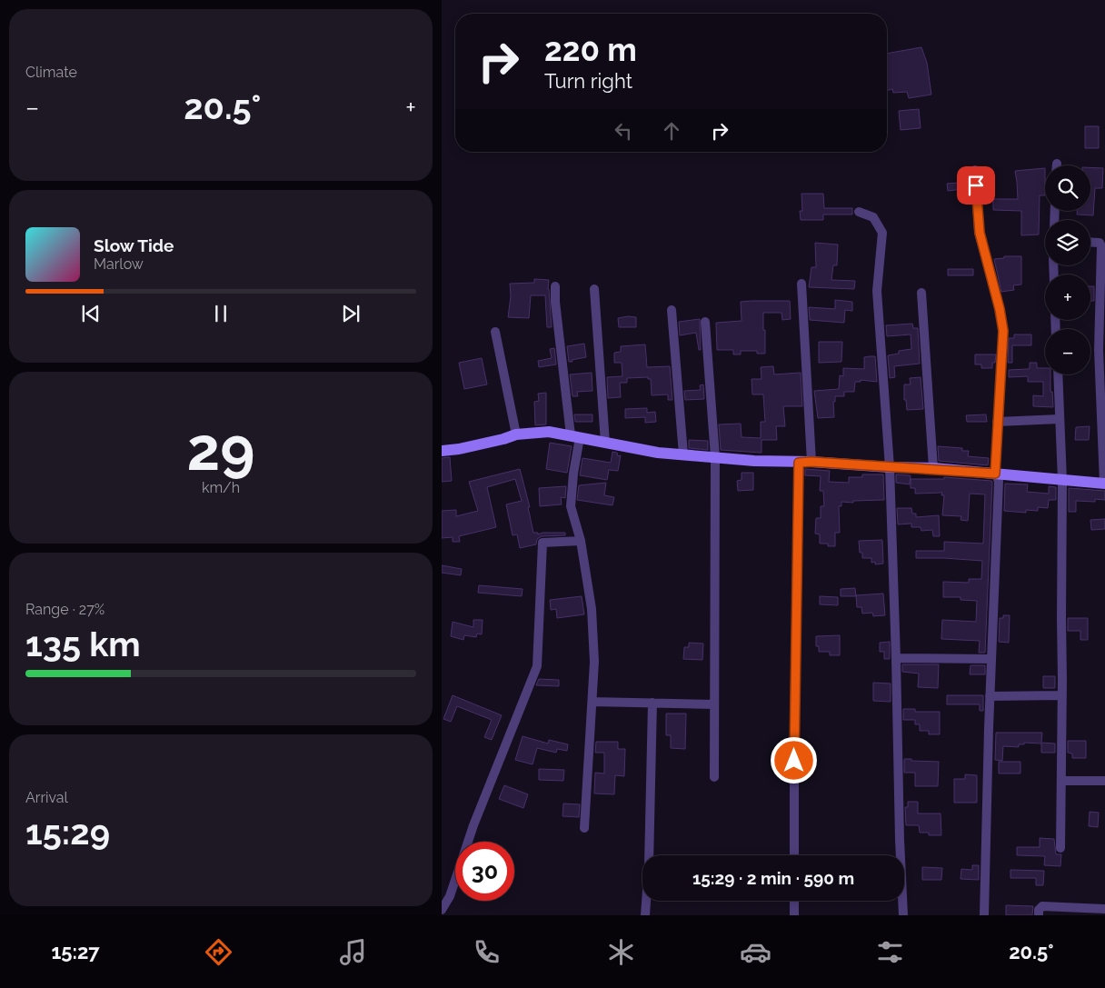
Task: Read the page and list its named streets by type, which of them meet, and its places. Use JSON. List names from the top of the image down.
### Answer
{
  "page": {
    "tile": [
      "Climate",
      ["29", "km/h"],
      ["Range · 27%", "135 km"],
      ["Arrival", "15:29"]
    ],
    "turn": ["220 m", "Turn right"],
    "heat": ["−", "20.5°", "+"],
    "map_buttons": ["+", "−"],
    "song": ["Slow Tide", "Marlow"],
    "limit": "30",
    "trip": "15:29 · 2 min · 590 m",
    "tabs": ["15:27", "20.5°"]
  }
}
